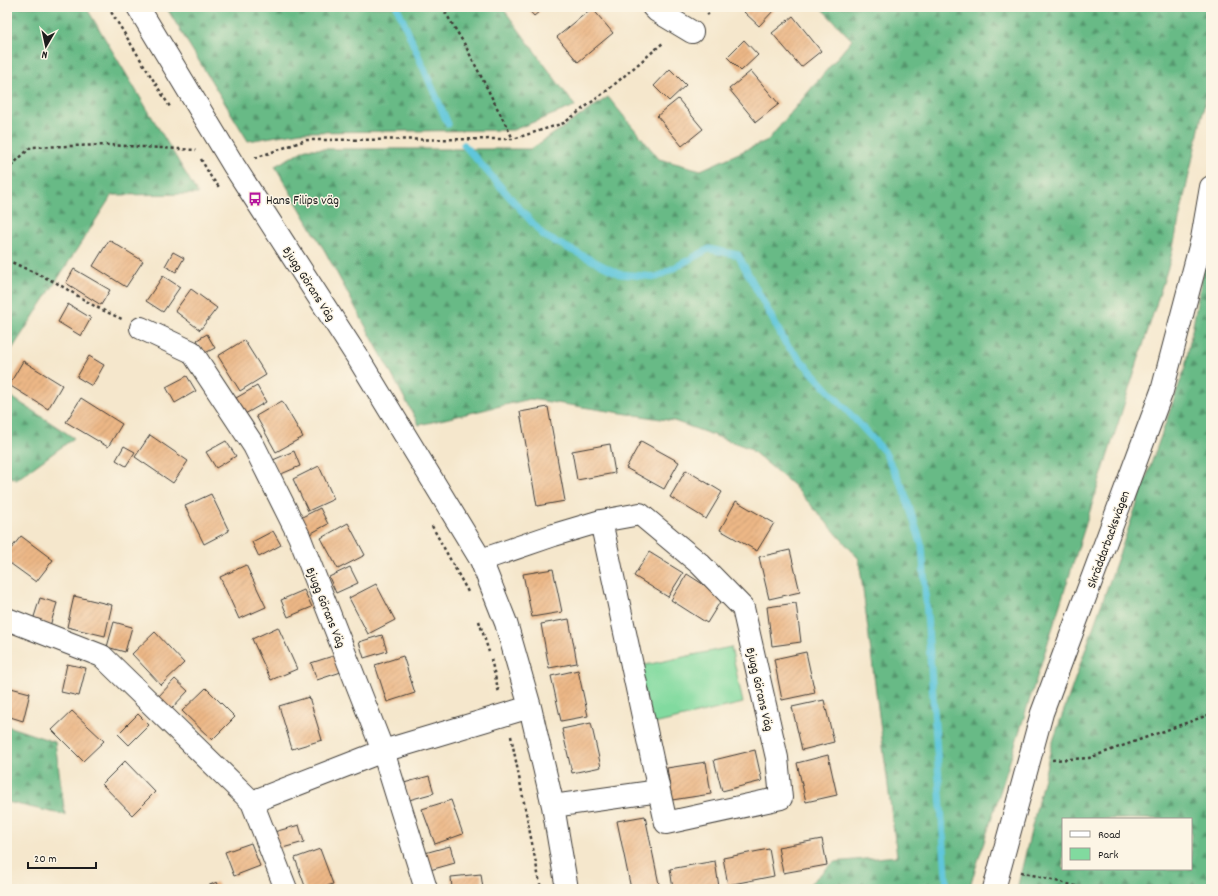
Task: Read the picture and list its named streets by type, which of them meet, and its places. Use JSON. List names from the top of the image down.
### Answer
{
  "streets": {
    "street": ["Bjugg Görans Väg", "Skräddarbacksvägen"]
  },
  "places": {
    "bus stop": ["Hans Filips väg"]
  },
  "legend": ["Road", "Park"],
  "scale_bar": "20 m",
  "north": "bottom"
}
